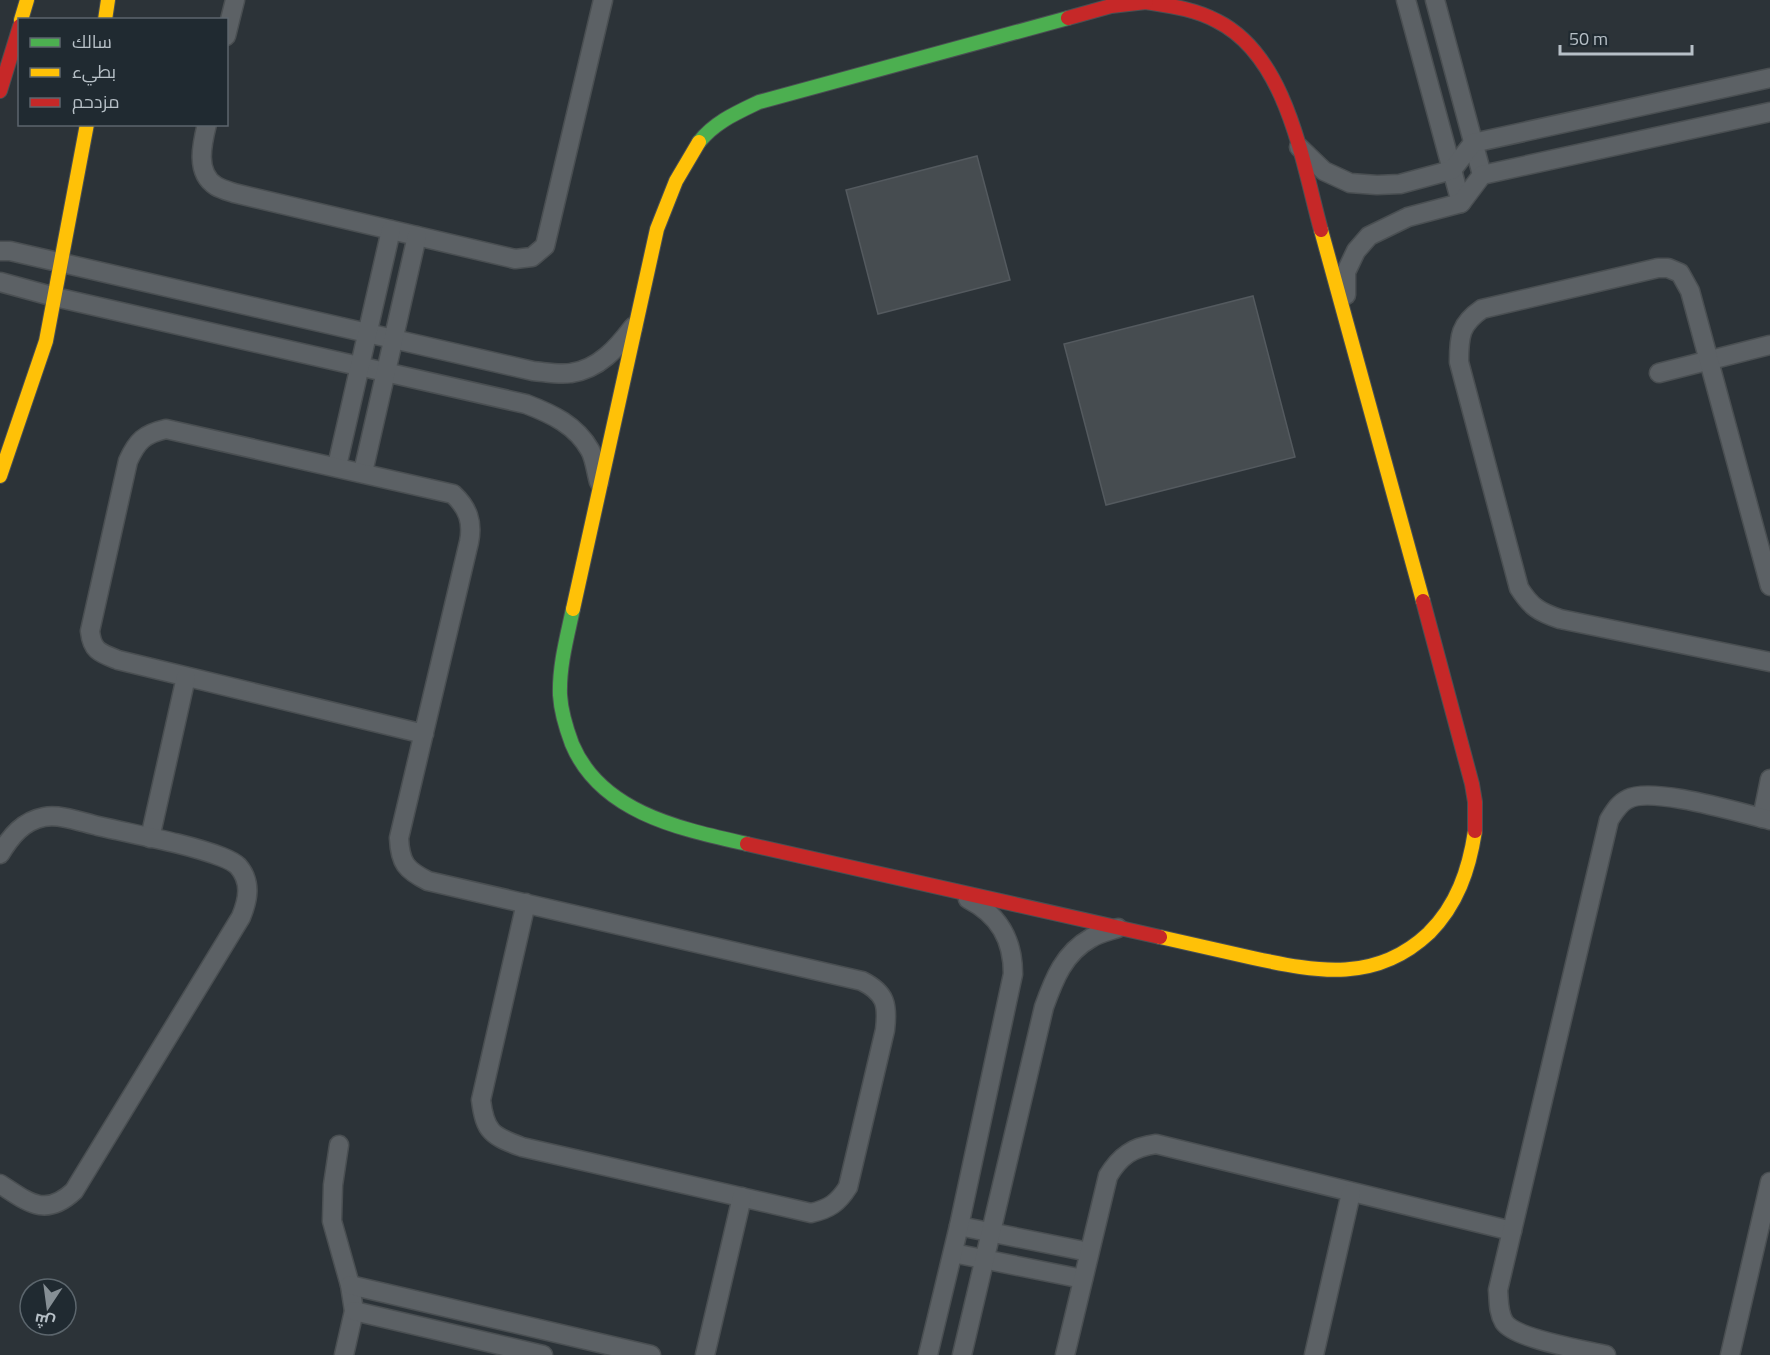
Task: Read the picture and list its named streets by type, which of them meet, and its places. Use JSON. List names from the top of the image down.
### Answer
{
  "legend": ["سالك", "بطيء", "مزدحم"],
  "scale_bar": "50 m",
  "north": "bottom"
}
